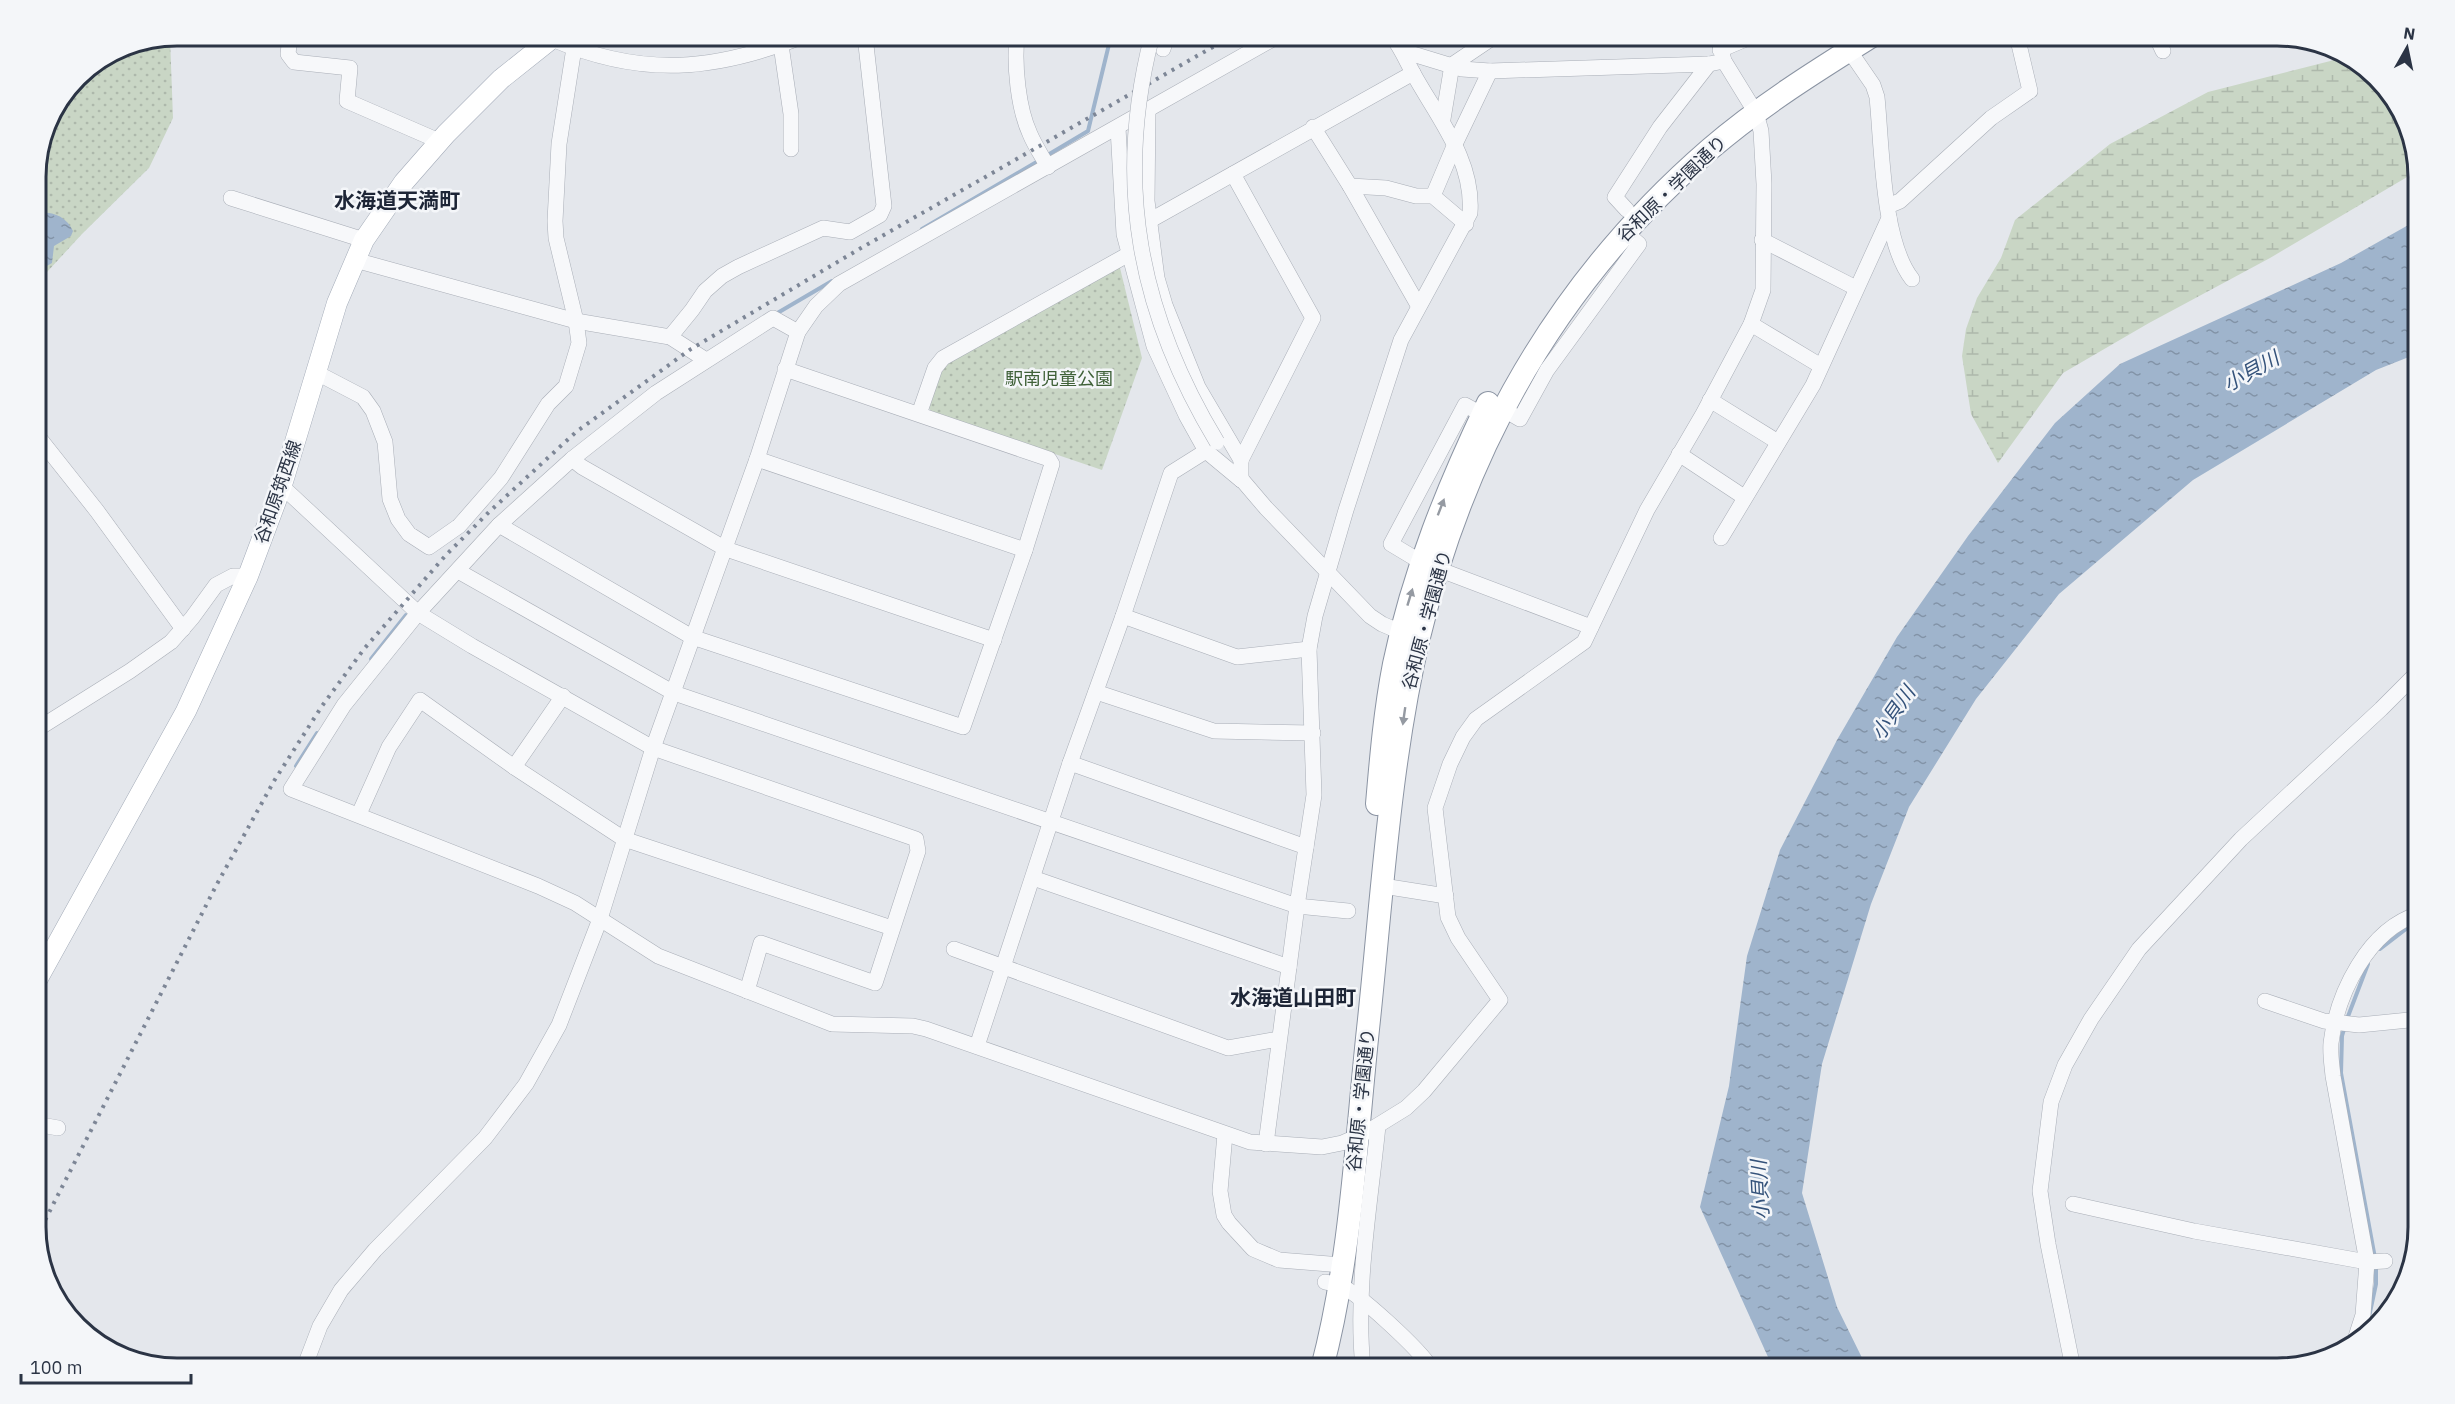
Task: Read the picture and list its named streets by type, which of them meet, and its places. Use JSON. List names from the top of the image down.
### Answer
{
  "streets": {
    "highway": ["谷和原・学園通り"],
    "main road": ["谷和原筑西線"]
  },
  "districts": ["水海道天満町", "水海道山田町"],
  "water": ["小貝川"],
  "parks": ["駅南児童公園"],
  "scale_bar": "100 m",
  "north": "top"
}
